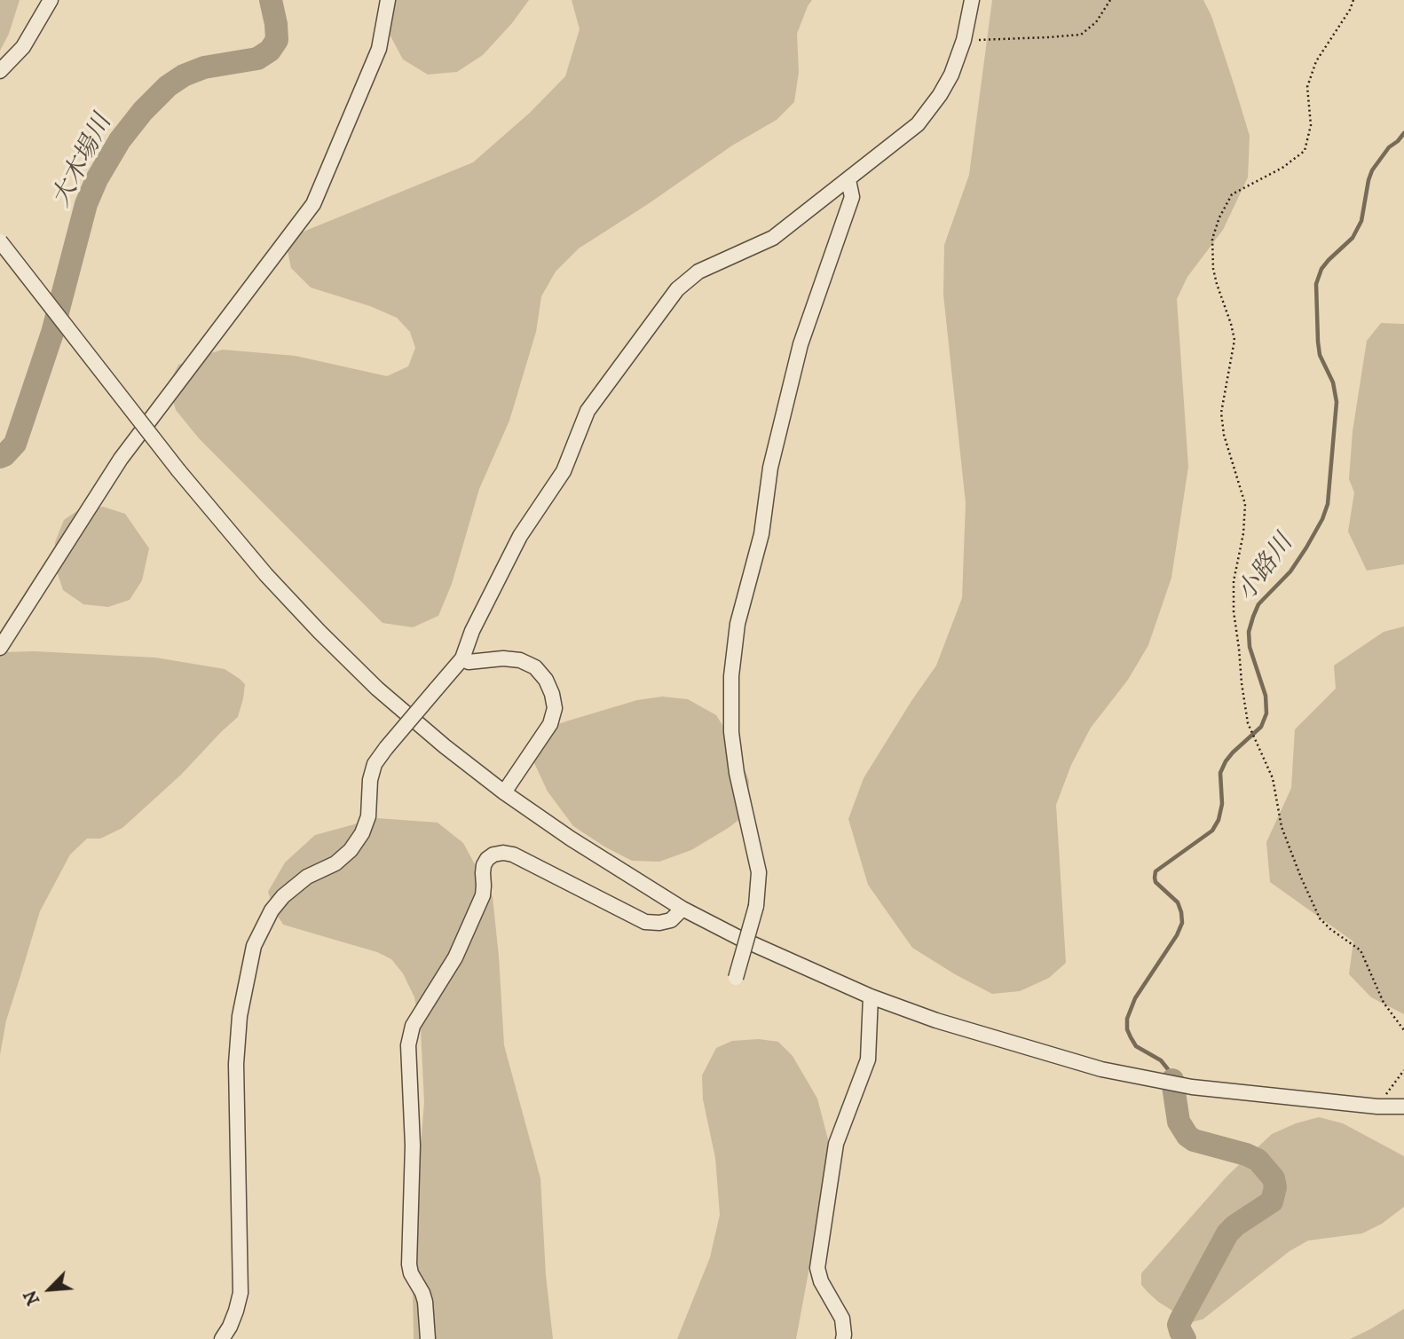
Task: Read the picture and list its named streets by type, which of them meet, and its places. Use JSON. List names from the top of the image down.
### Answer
{
  "water": ["大木場川", "小路川"],
  "north": "bottom left"
}
